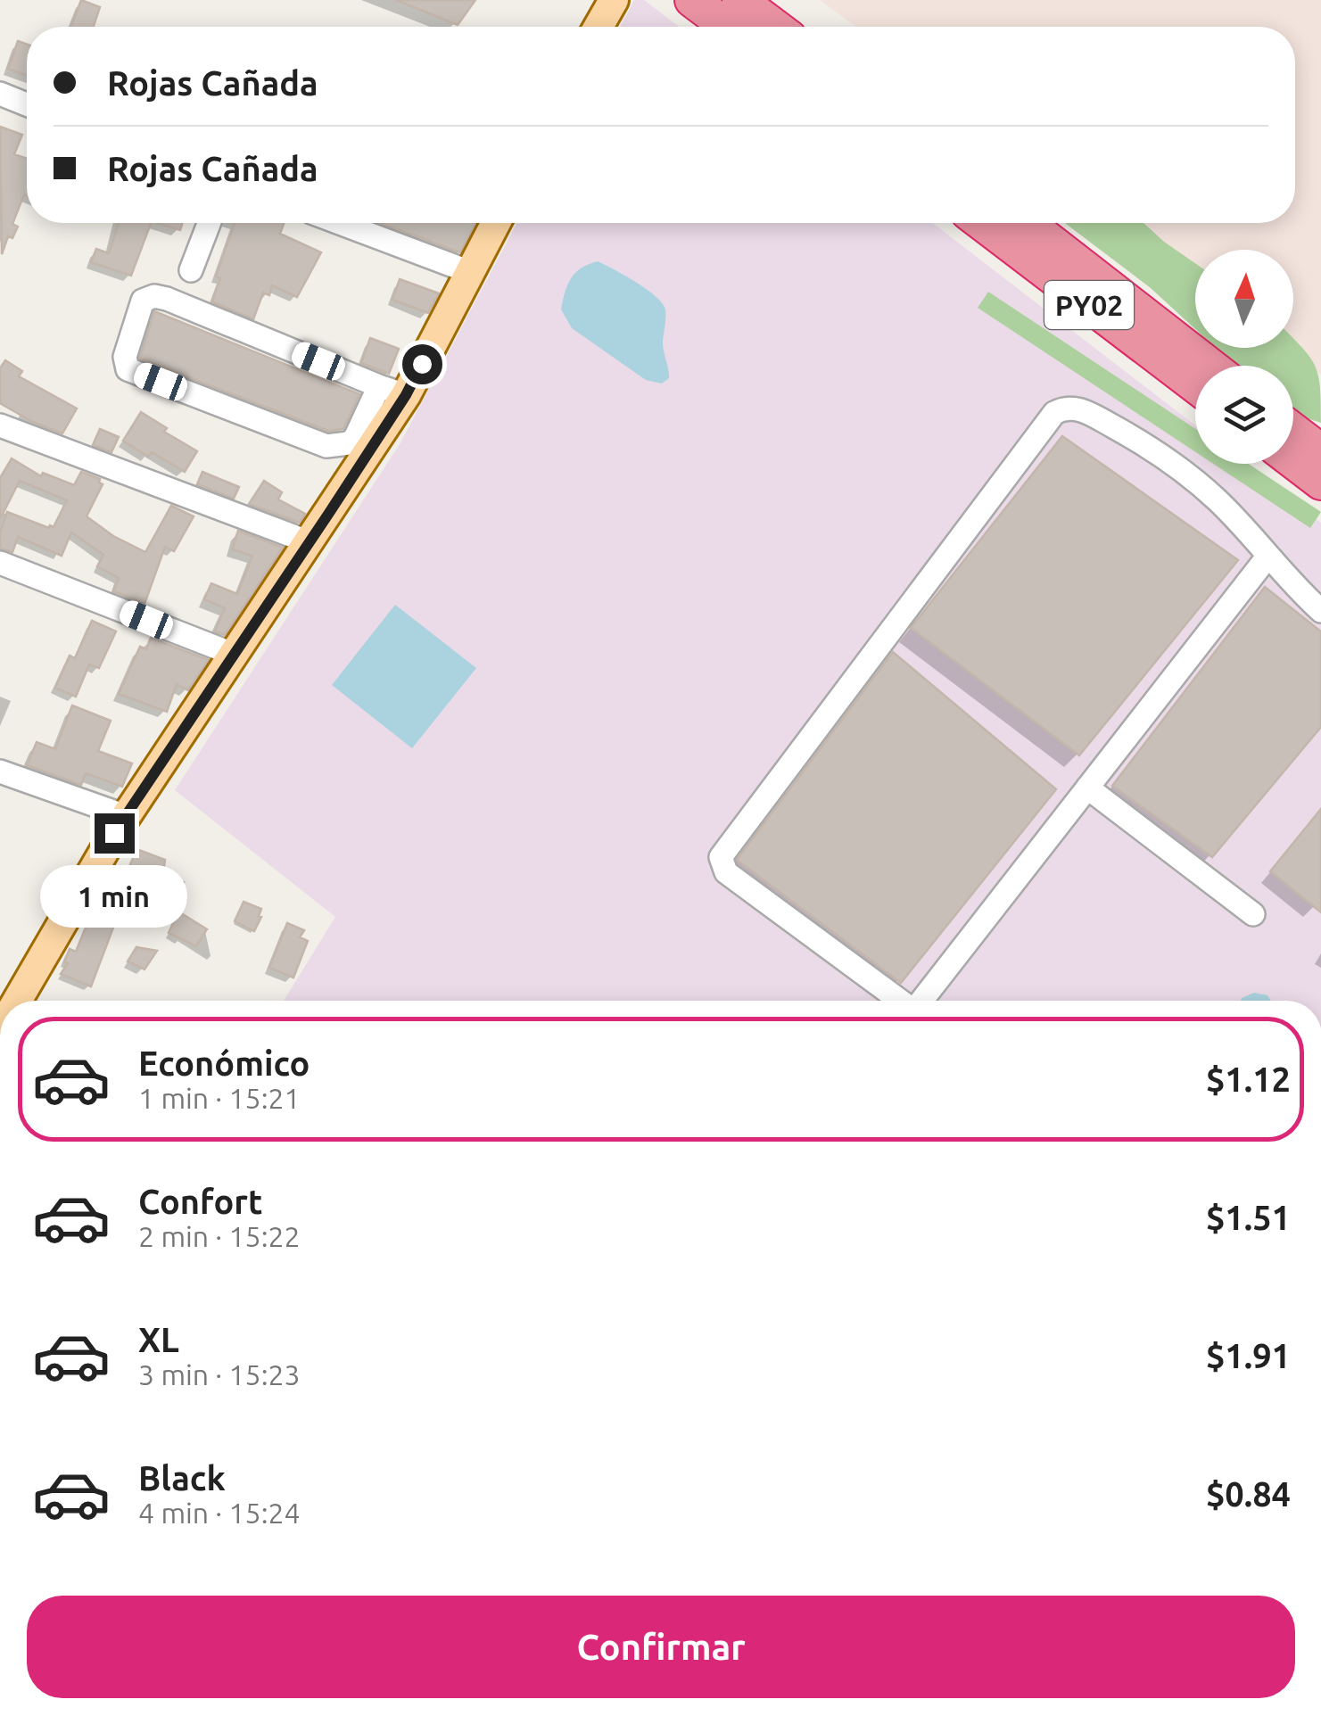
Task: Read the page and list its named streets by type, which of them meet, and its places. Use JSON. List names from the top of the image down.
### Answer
{
  "streets": {
    "highway": ["PY02"]
  },
  "north": "top",
  "page": {
    "banner": ["Rojas Cañada", "Rojas Cañada"],
    "bubble": "1 min",
    "list": [
      {
        "name": "Económico",
        "note": "1 min · 15:21",
        "value": "$1.12"
      },
      {
        "name": "Confort",
        "note": "2 min · 15:22",
        "value": "$1.51"
      },
      {
        "name": "XL",
        "note": "3 min · 15:23",
        "value": "$1.91"
      },
      {
        "name": "Black",
        "note": "4 min · 15:24",
        "value": "$0.84"
      }
    ],
    "buttons": "Confirmar"
  }
}
